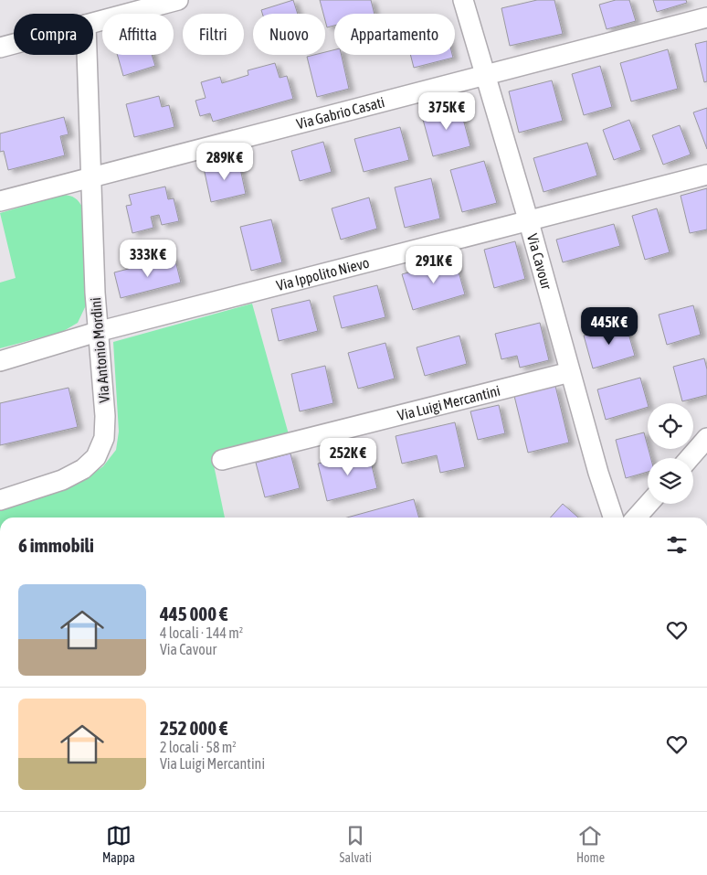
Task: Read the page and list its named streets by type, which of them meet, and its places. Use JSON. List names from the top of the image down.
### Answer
{
  "streets": {
    "street": [
      "Via Gabrio Casati",
      "Via Cavour",
      "Via Ippolito Nievo",
      "Via Antonio Mordini",
      "Via Luigi Mercantini"
    ]
  },
  "crossings": [
    ["Via Gabrio Casati", "Via Cavour"],
    ["Via Gabrio Casati", "Via Antonio Mordini"],
    ["Via Cavour", "Via Ippolito Nievo"],
    ["Via Cavour", "Via Luigi Mercantini"],
    ["Via Ippolito Nievo", "Via Antonio Mordini"]
  ],
  "page": {
    "chip": [
      "Compra",
      "Affitta",
      "Filtri",
      "Nuovo",
      "Appartamento"
    ],
    "price": [
      "375K €",
      "289K €",
      "333K €",
      "291K €",
      "445K €",
      "252K €"
    ],
    "heading": "6 immobili",
    "list": [
      {
        "name": "445 000 €",
        "note": "4 locali · 144 m² · Via Cavour"
      },
      {
        "name": "252 000 €",
        "note": "2 locali · 58 m² · Via Luigi Mercantini"
      }
    ],
    "tabs": ["Mappa", "Salvati", "Home"]
  }
}
